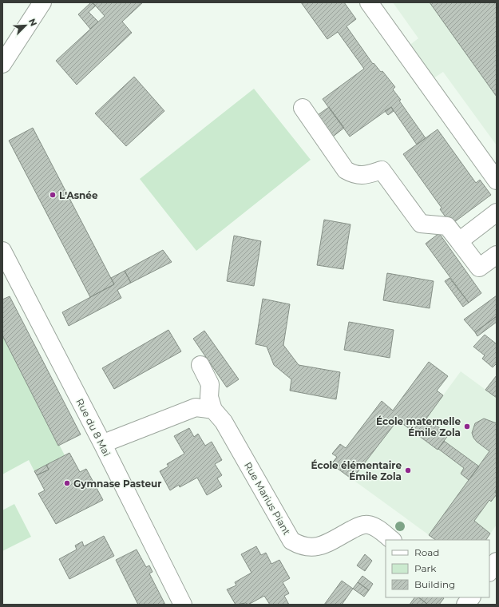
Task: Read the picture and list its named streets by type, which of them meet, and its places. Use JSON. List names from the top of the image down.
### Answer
{
  "streets": {
    "street": ["Rue du 8 Mai", "Rue Marius Piant"]
  },
  "places": [
    "L'Asnée",
    "École maternelle Émile Zola",
    "École élémentaire Émile Zola",
    "Gymnase Pasteur"
  ],
  "legend": ["Road", "Park", "Building"],
  "north": "top right"
}
